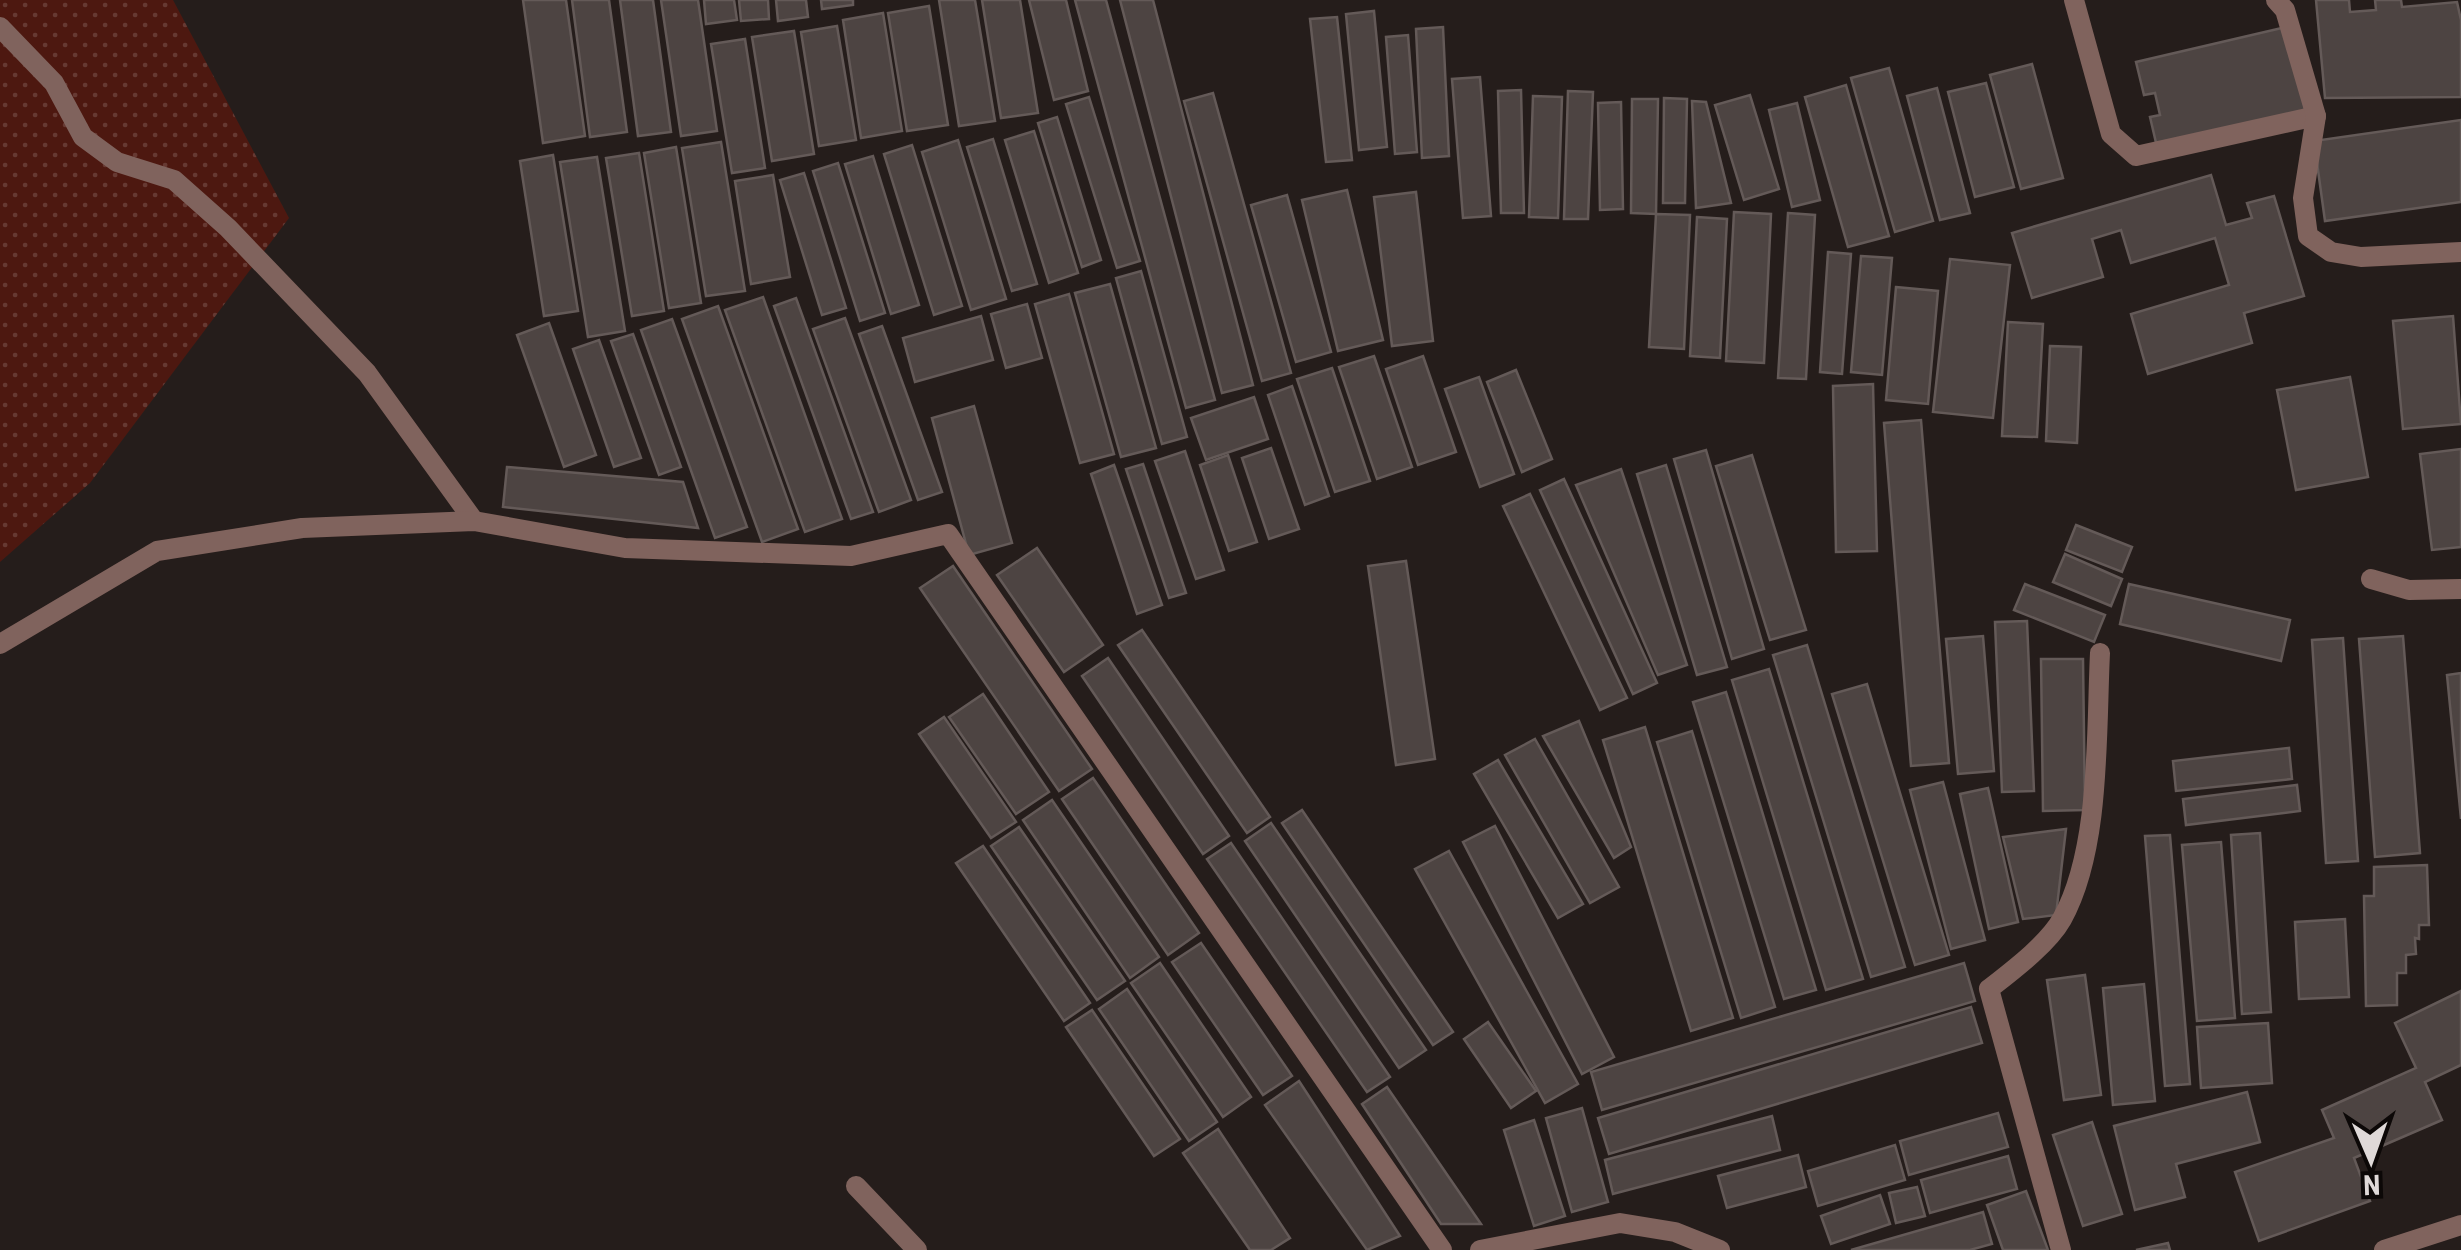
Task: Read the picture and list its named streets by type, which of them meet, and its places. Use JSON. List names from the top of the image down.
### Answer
{
  "north": "bottom"
}
